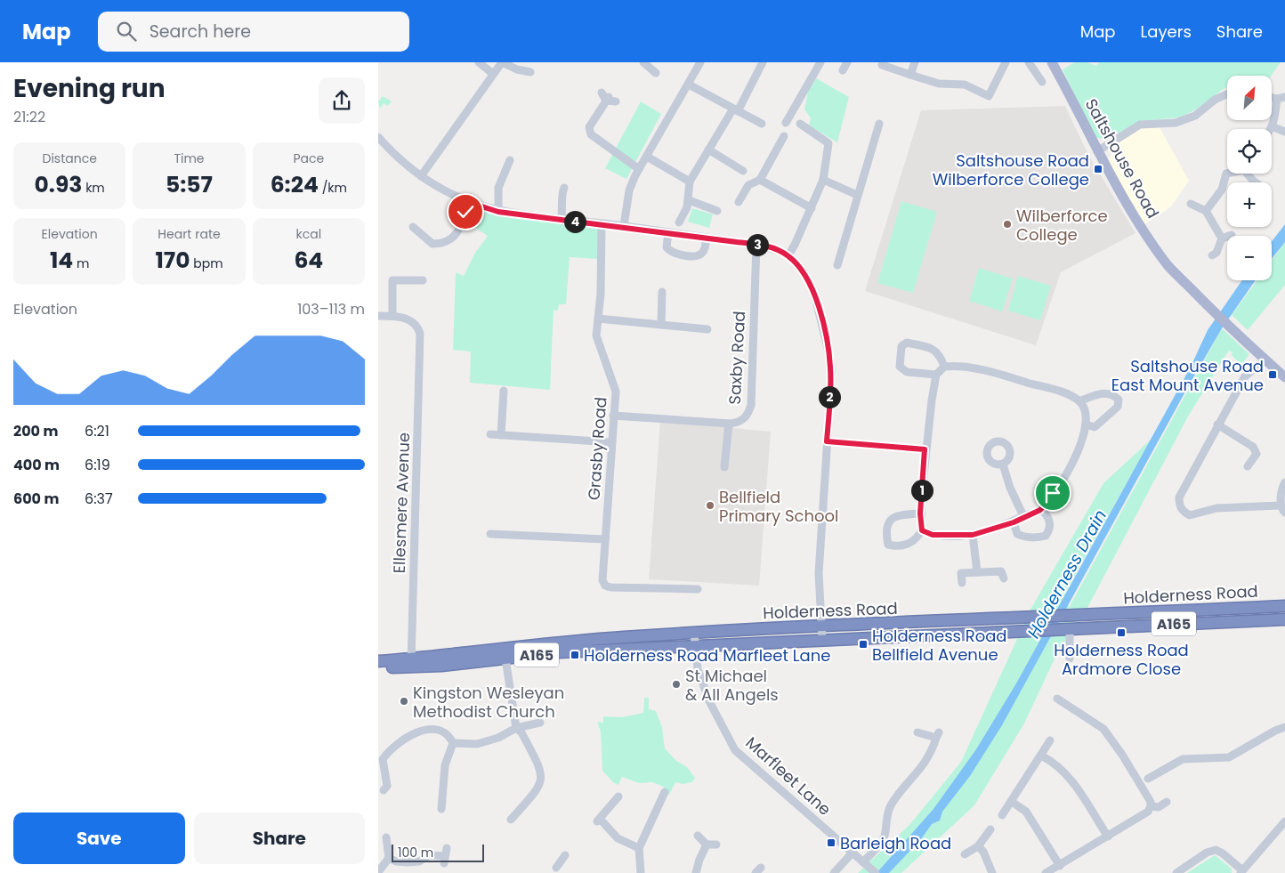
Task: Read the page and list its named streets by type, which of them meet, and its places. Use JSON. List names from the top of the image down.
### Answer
{
  "streets": {
    "highway": ["Holderness Road", "A165"],
    "main road": ["Saltshouse Road"],
    "street": [
      "Saxby Road",
      "Grasby Road",
      "Ellesmere Avenue",
      "Marfleet Lane"
    ]
  },
  "crossings": [
    ["Saxby Road", "Grasby Road"],
    ["Ellesmere Avenue", "Holderness Road"],
    ["Holderness Road", "Marfleet Lane"]
  ],
  "water": ["Holderness Drain"],
  "places": {
    "transit": [
      "Saltshouse Road Wilberforce College",
      "Saltshouse Road East Mount Avenue",
      "Holderness Road Ardmore Close",
      "Holderness Road Bellfield Avenue",
      "Holderness Road Marfleet Lane",
      "Barleigh Road"
    ],
    "other": [
      "Wilberforce College",
      "Bellfield Primary School",
      "St Michael & All Angels",
      "Kingston Wesleyan Methodist Church"
    ]
  },
  "scale_bar": "100 m",
  "north": "top right",
  "page": {
    "header": "Map",
    "search": "Search here",
    "nav": ["Map", "Layers", "Share"],
    "heading": ["Evening run", "21:22"],
    "map_buttons": ["+", "−"],
    "stats": [
      ["Distance", "0.93 km"],
      ["Time", "5:57"],
      ["Pace", "6:24 /km"],
      ["Elevation", "14 m"],
      ["Heart rate", "170 bpm"],
      ["kcal", "64"]
    ],
    "pins": [
      "4",
      "3",
      "2",
      "1"
    ],
    "chart": ["Elevation", "103–113 m"],
    "list": [
      {
        "name": "200 m",
        "note": "6:21"
      },
      {
        "name": "400 m",
        "note": "6:19"
      },
      {
        "name": "600 m",
        "note": "6:37"
      }
    ],
    "buttons": ["Save", "Share"],
    "scale": "100 m"
  }
}
